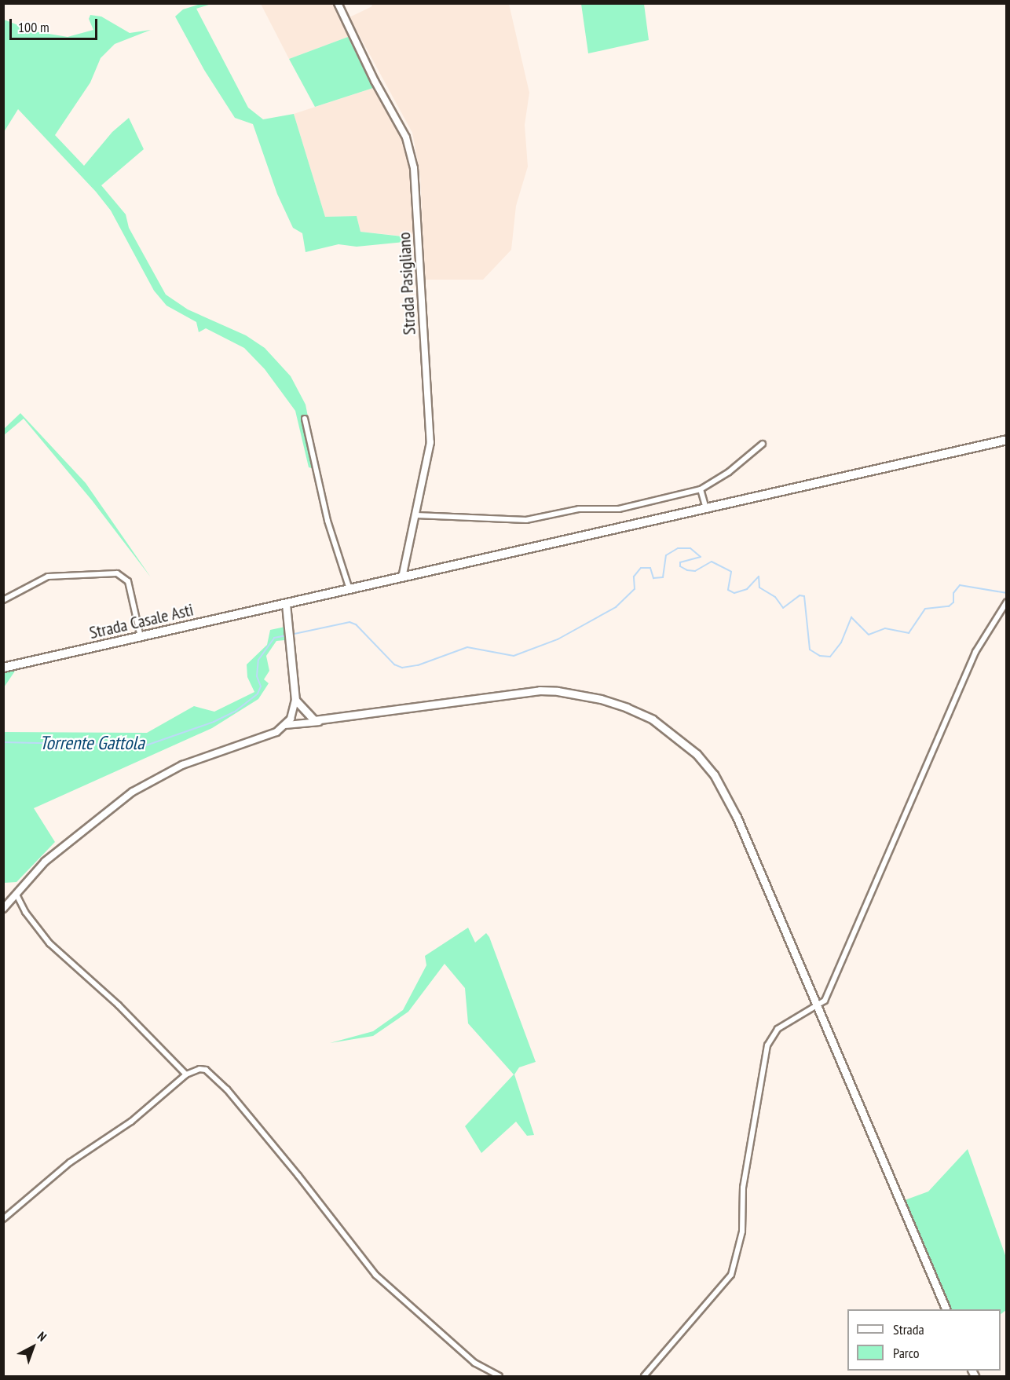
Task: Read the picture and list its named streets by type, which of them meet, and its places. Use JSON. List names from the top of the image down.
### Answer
{
  "streets": {
    "main road": ["Strada Casale Asti"],
    "street": ["Strada Pasigliano"]
  },
  "crossings": [
    ["Strada Pasigliano", "Strada Casale Asti"]
  ],
  "water": ["Torrente Gattola"],
  "legend": ["Strada", "Parco"],
  "scale_bar": "100 m",
  "north": "top right"
}
